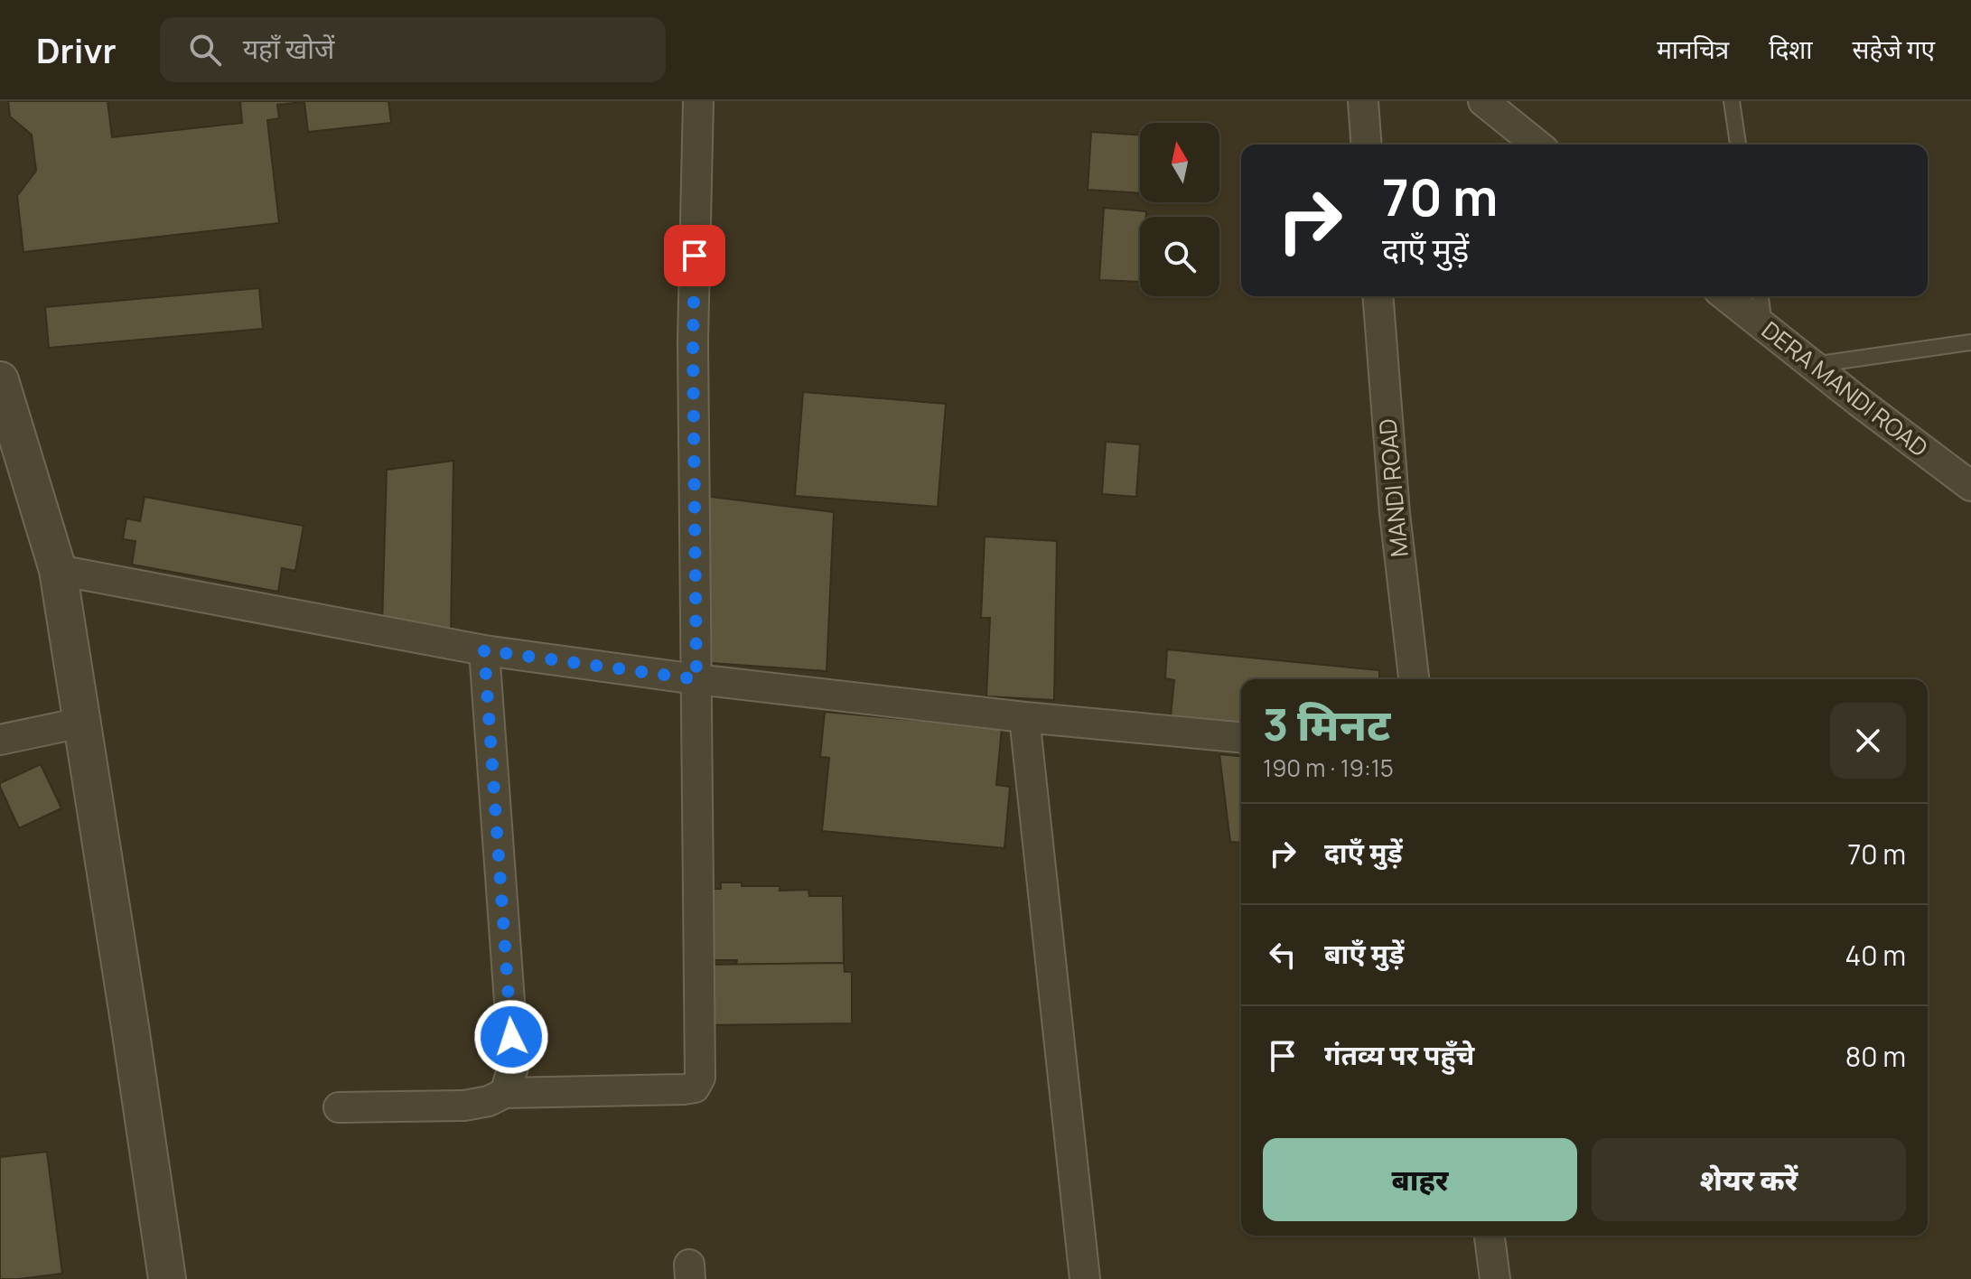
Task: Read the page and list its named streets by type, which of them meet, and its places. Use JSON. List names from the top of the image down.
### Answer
{
  "streets": {
    "street": ["DERA MANDI ROAD", "MANDI ROAD"]
  },
  "north": "top",
  "page": {
    "header": "Drivr",
    "search": "यहाँ खोजें",
    "nav": ["मानचित्र", "दिशा", "सहेजे गए"],
    "turn": ["70 m", "दाएँ मुड़ें"],
    "heading": ["3 मिनट", "190 m · 19:15"],
    "list": [
      {
        "name": "दाएँ मुड़ें",
        "value": "70 m"
      },
      {
        "name": "बाएँ मुड़ें",
        "value": "40 m"
      },
      {
        "name": "गंतव्य पर पहुँचे",
        "value": "80 m"
      }
    ],
    "buttons": ["बाहर", "शेयर करें"]
  }
}
